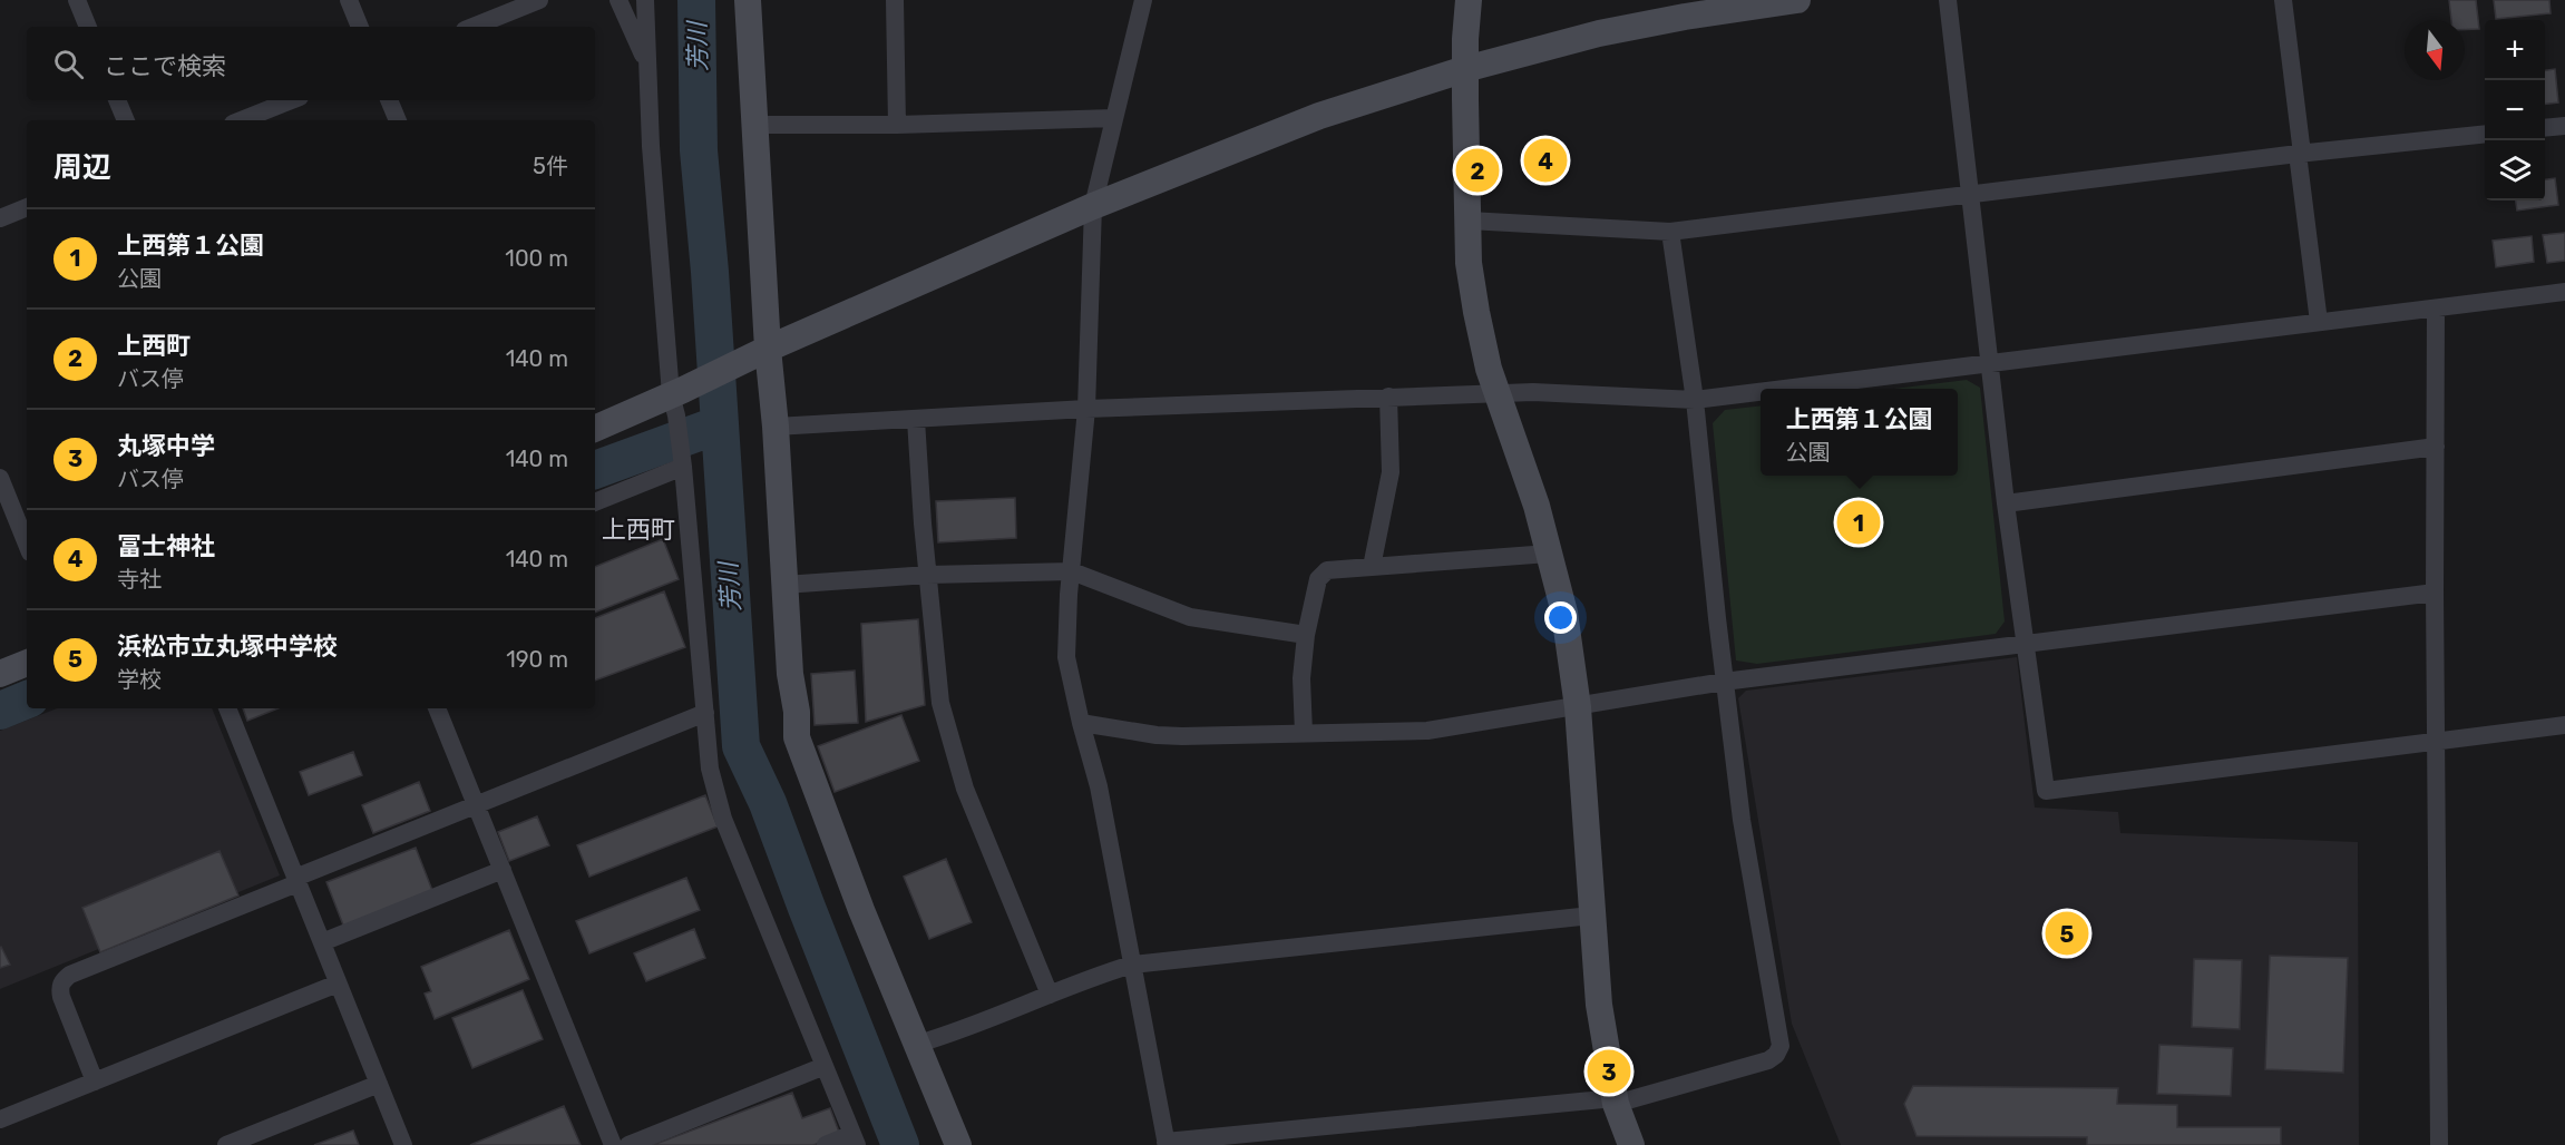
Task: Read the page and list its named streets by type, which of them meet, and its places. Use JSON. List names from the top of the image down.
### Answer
{
  "districts": ["上西町"],
  "water": ["芳川"],
  "north": "bottom",
  "page": {
    "map_buttons": ["+", "−"],
    "search": "ここで検索",
    "heading": ["周辺", "5件"],
    "pins": [
      "4",
      "2",
      "1",
      "5",
      "3"
    ],
    "list": [
      {
        "mark": "1",
        "name": "上西第１公園",
        "note": "公園",
        "value": "100 m"
      },
      {
        "mark": "2",
        "name": "上西町",
        "note": "バス停",
        "value": "140 m"
      },
      {
        "mark": "3",
        "name": "丸塚中学",
        "note": "バス停",
        "value": "140 m"
      },
      {
        "mark": "4",
        "name": "冨士神社",
        "note": "寺社",
        "value": "140 m"
      },
      {
        "mark": "5",
        "name": "浜松市立丸塚中学校",
        "note": "学校",
        "value": "190 m"
      }
    ],
    "popup": ["上西第１公園", "公園"]
  }
}
